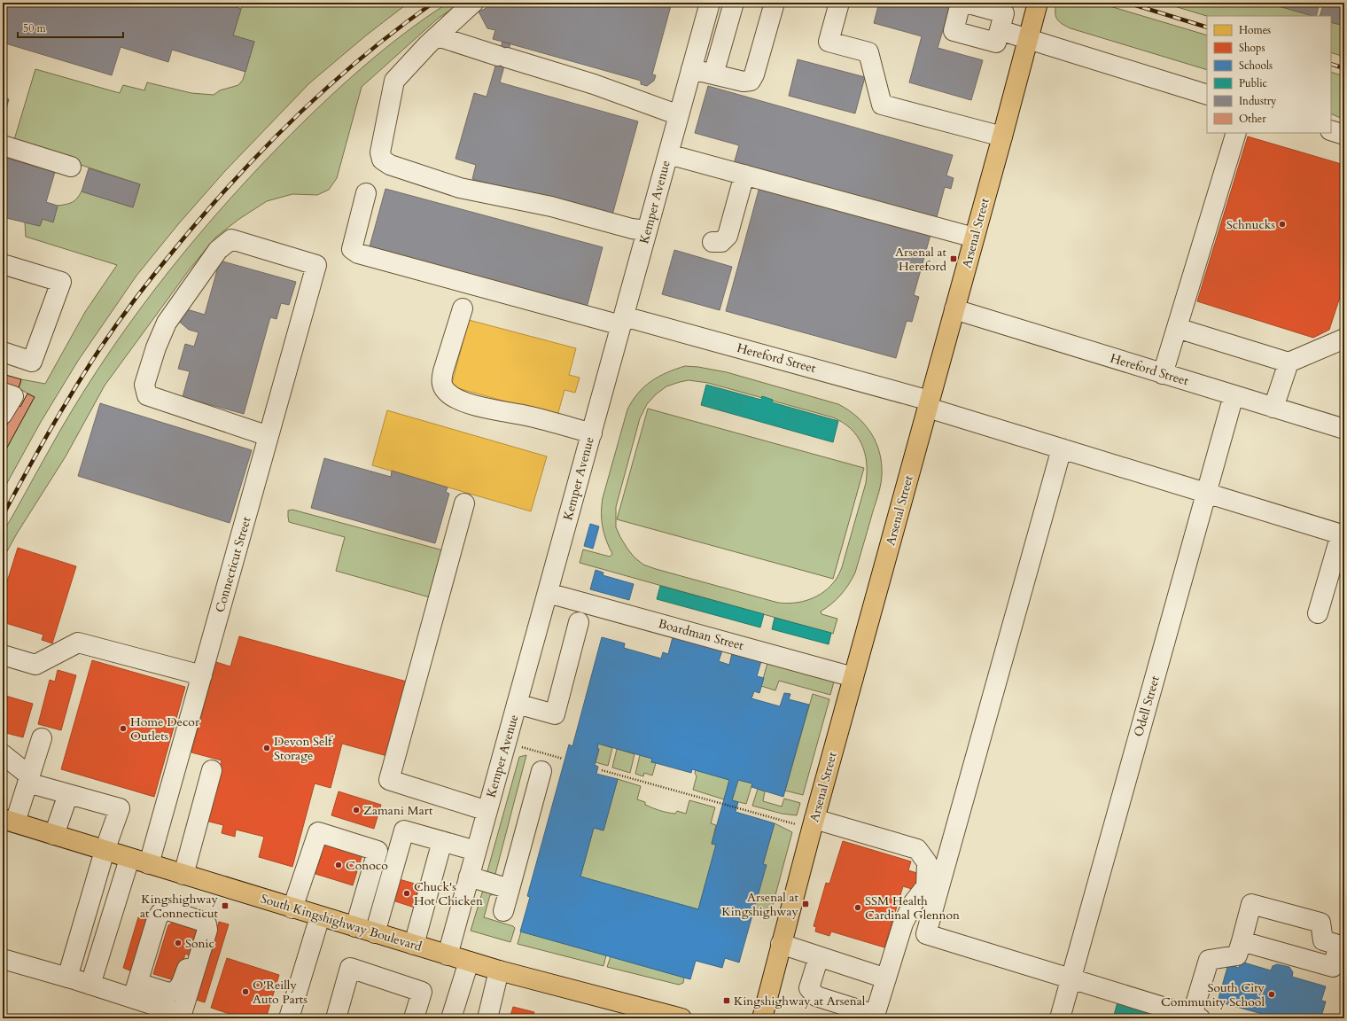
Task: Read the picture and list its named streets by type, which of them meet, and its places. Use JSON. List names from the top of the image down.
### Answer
{
  "streets": {
    "main road": ["Arsenal Street", "South Kingshighway Boulevard"],
    "street": [
      "Kemper Avenue",
      "Hereford Street",
      "Connecticut Street",
      "Boardman Street",
      "Odell Street"
    ]
  },
  "crossings": [
    ["Kemper Avenue", "Hereford Street"],
    ["Kemper Avenue", "Boardman Street"],
    ["Kemper Avenue", "South Kingshighway Boulevard"],
    ["Arsenal Street", "Hereford Street"],
    ["Arsenal Street", "Boardman Street"],
    ["Hereford Street", "Odell Street"],
    ["Connecticut Street", "South Kingshighway Boulevard"]
  ],
  "places": {
    "other": [
      "Schnucks",
      "Home Decor Outlets",
      "Devon Self Storage",
      "Zamani Mart",
      "Conoco",
      "Chuck's Hot Chicken",
      "SSM Health Cardinal Glennon",
      "Sonic",
      "O'Reilly Auto Parts",
      "South City Community School"
    ],
    "transit": [
      "Arsenal at Hereford",
      "Arsenal at Kingshighway",
      "Kingshighway at Connecticut",
      "Kingshighway at Arsenal"
    ]
  },
  "legend": [
    "Homes",
    "Shops",
    "Schools",
    "Public",
    "Industry",
    "Other"
  ],
  "scale_bar": "50 m"
}
